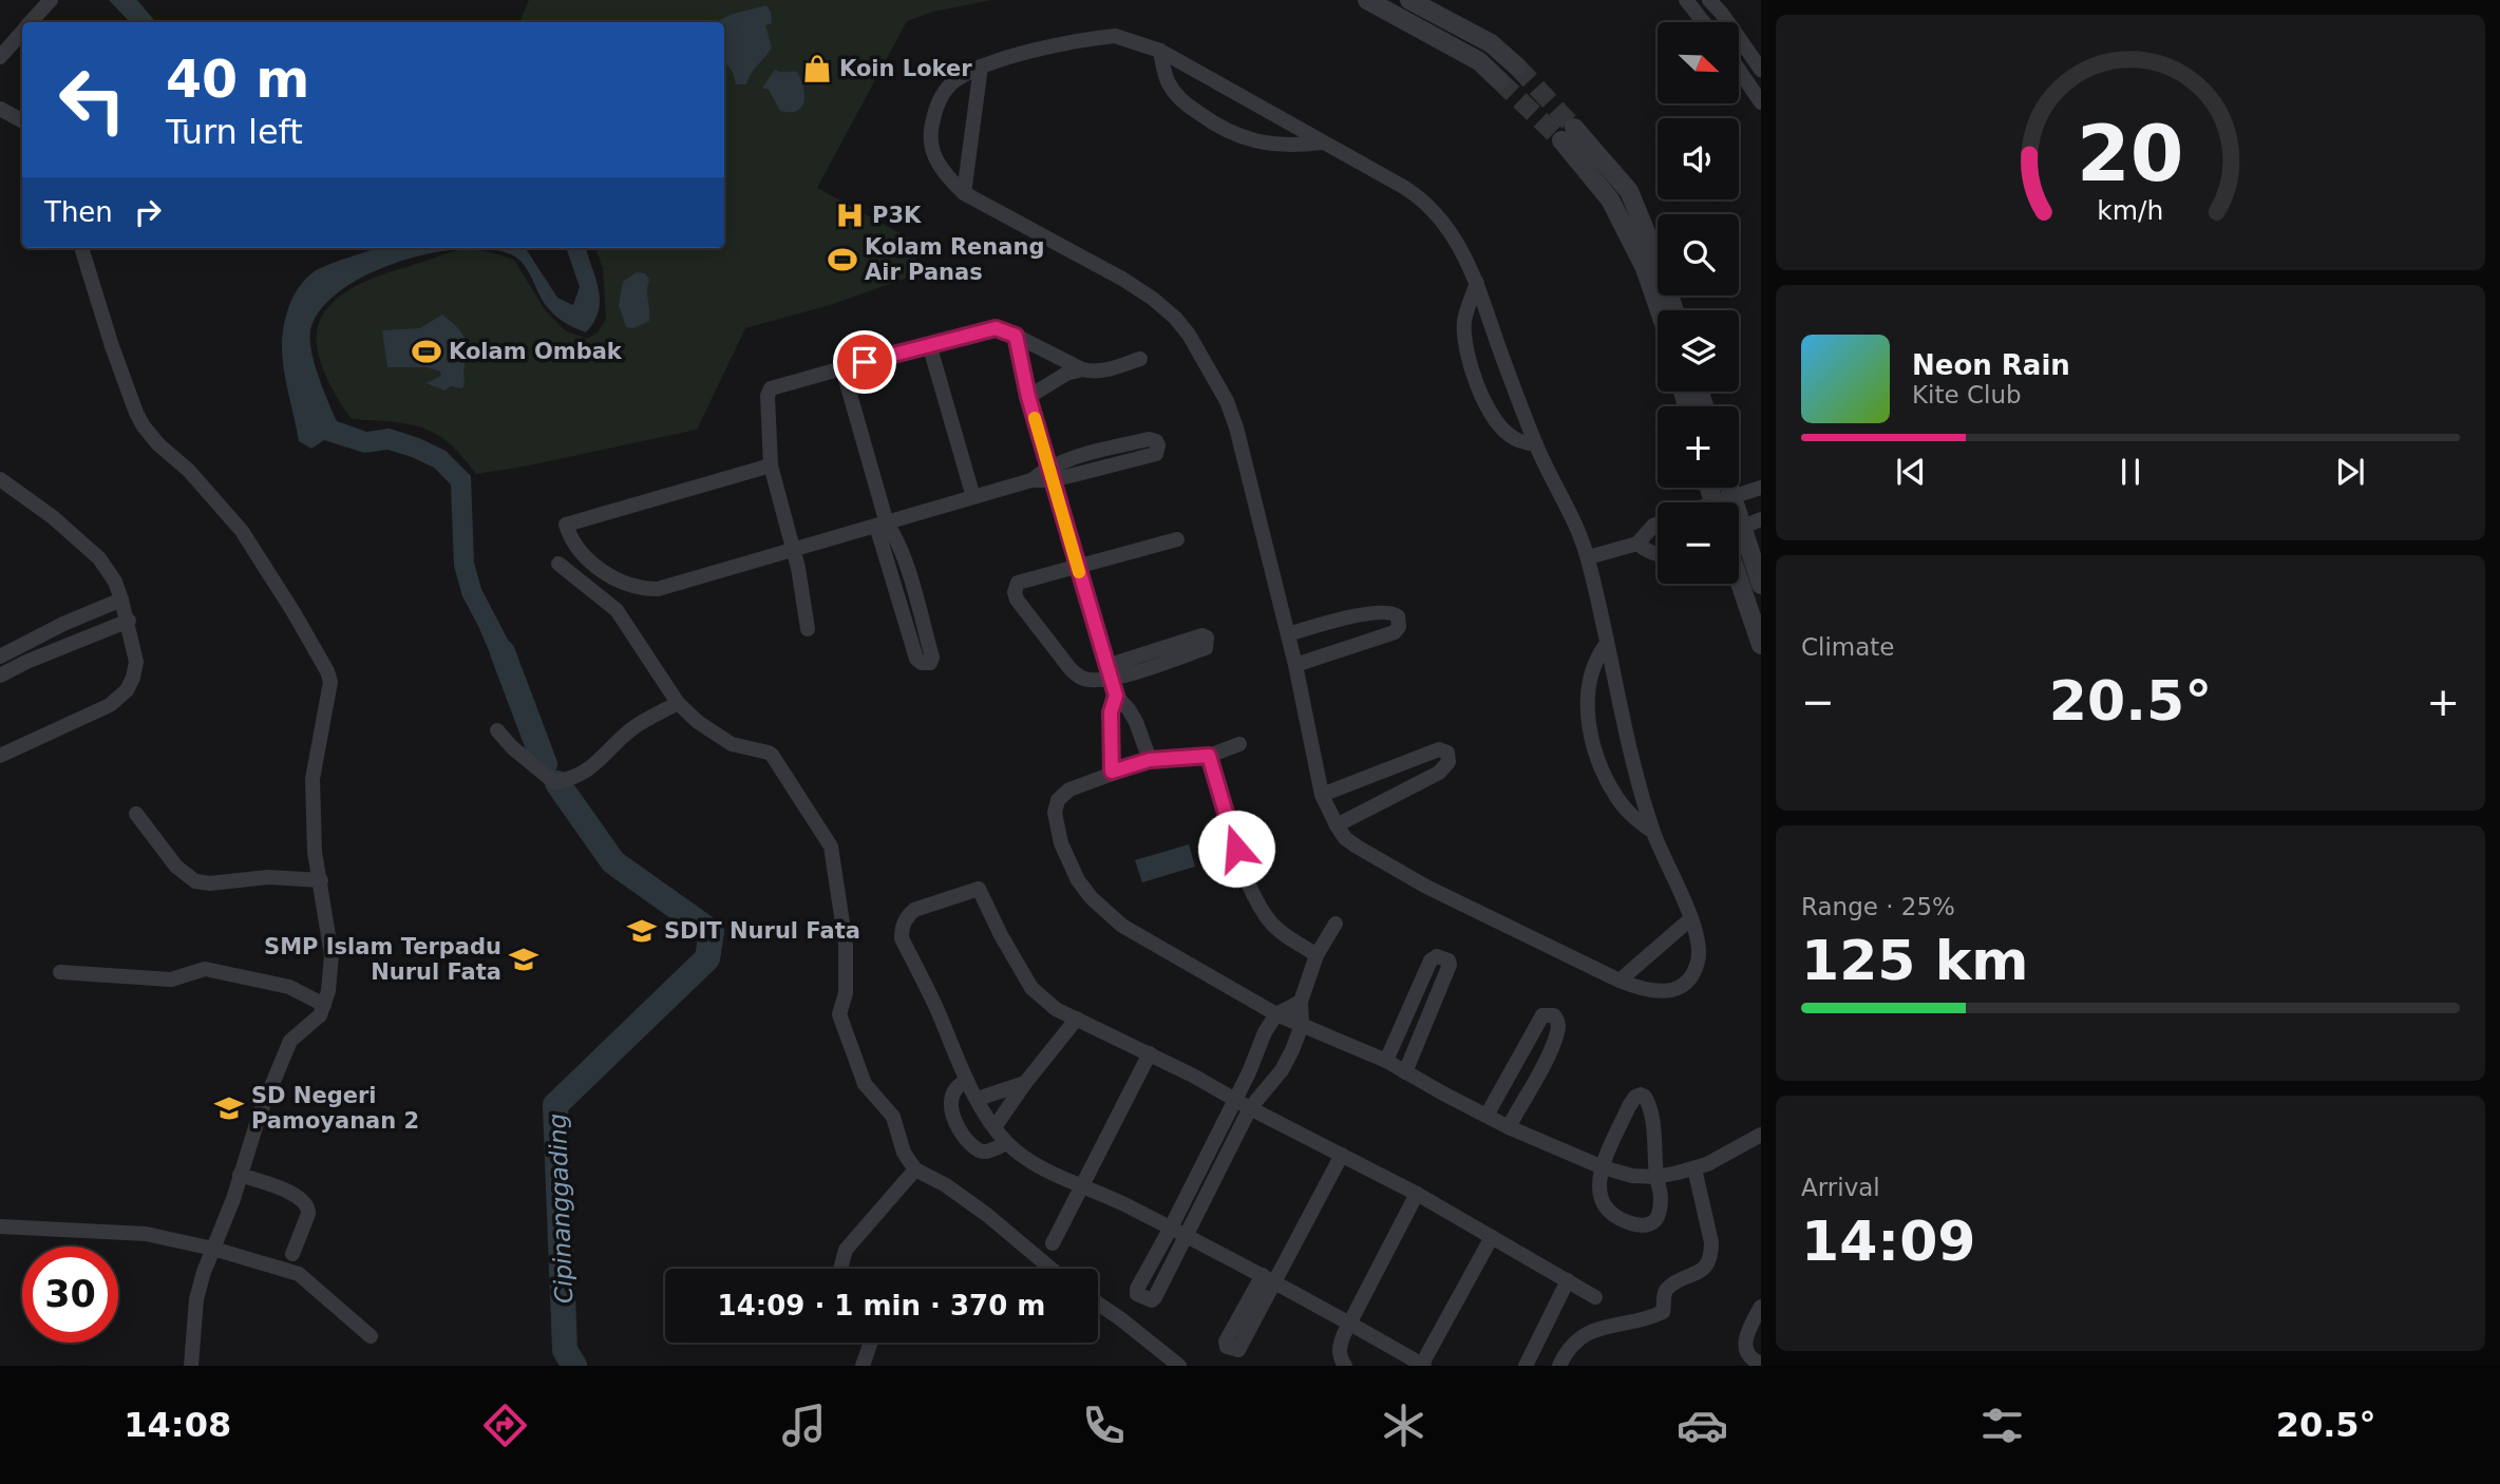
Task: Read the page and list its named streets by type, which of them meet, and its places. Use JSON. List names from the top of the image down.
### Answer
{
  "water": ["Cipinanggading"],
  "places": {
    "shop": ["Koin Loker"],
    "hospital": ["P3K"],
    "sports": ["Kolam Renang Air Panas", "Kolam Ombak"],
    "school or university": ["SDIT Nurul Fata", "SMP Islam Terpadu Nurul Fata", "SD Negeri Pamoyanan 2"]
  },
  "north": "bottom right",
  "page": {
    "map_buttons": ["+", "−"],
    "turn": ["40 m", "Turn left"],
    "then": "Then",
    "song": ["Neon Rain", "Kite Club"],
    "tile": [
      "Climate",
      ["Range · 25%", "125 km"],
      ["Arrival", "14:09"]
    ],
    "heat": ["−", "20.5°", "+"],
    "limit": "30",
    "trip": "14:09 · 1 min · 370 m",
    "tabs": ["14:08", "20.5°"],
    "gauge": ["20", "km/h"]
  }
}
